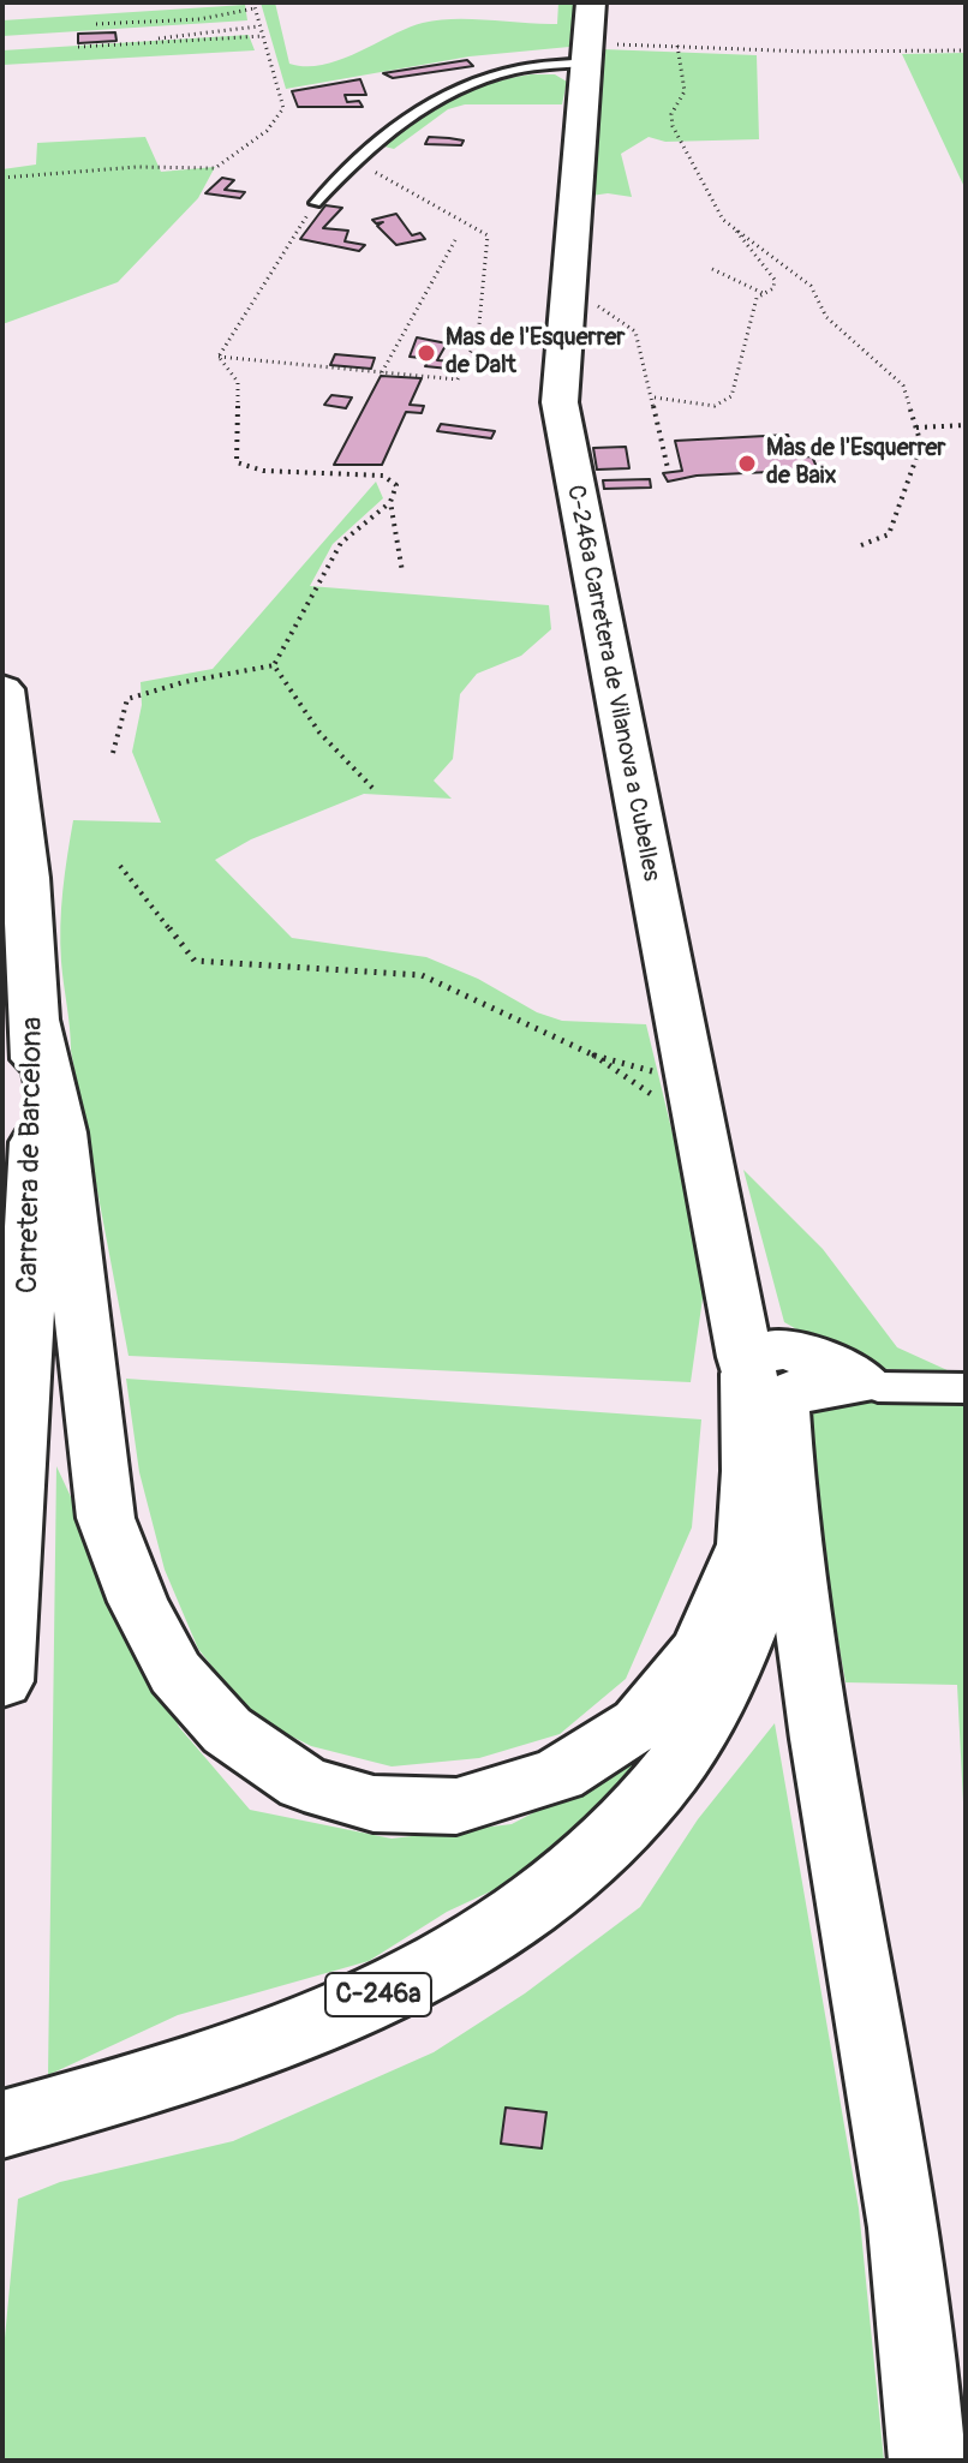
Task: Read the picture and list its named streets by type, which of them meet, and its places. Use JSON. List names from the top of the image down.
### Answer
{
  "streets": {
    "main road": ["C-246a Carretera de Vilanova a Cubelles", "Carretera de Barcelona", "C-246a"]
  },
  "crossings": [
    ["C-246a Carretera de Vilanova a Cubelles", "C-246a"]
  ],
  "places": ["Mas de l'Esquerrer de Dalt", "Mas de l'Esquerrer de Baix"]
}
